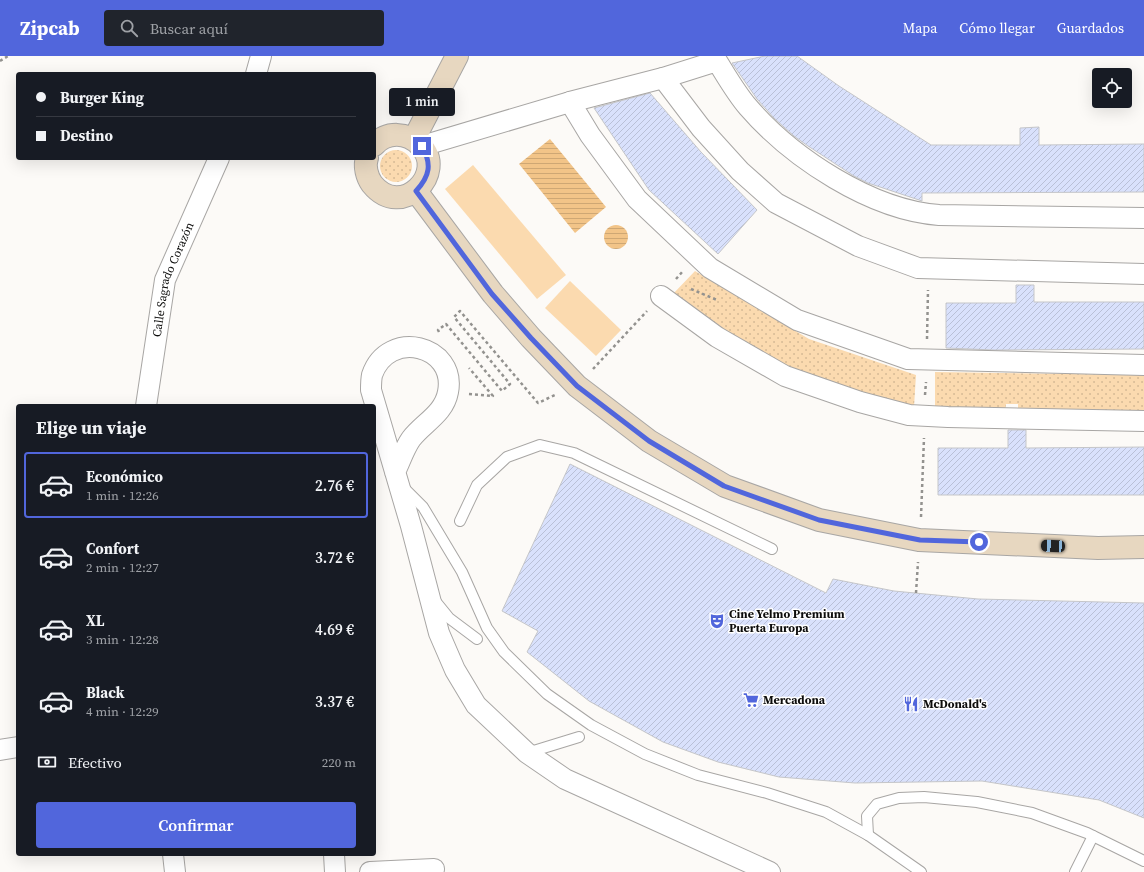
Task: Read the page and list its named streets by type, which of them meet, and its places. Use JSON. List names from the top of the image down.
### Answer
{
  "streets": {
    "street": ["Calle Sagrado Corazón"]
  },
  "places": {
    "theatre": ["Cine Yelmo Premium Puerta Europa"],
    "supermarket": ["Mercadona"],
    "restaurant": ["McDonald's"]
  },
  "page": {
    "header": "Zipcab",
    "search": "Buscar aquí",
    "nav": ["Mapa", "Cómo llegar", "Guardados"],
    "banner": ["Burger King", "Destino"],
    "bubble": "1 min",
    "heading": "Elige un viaje",
    "list": [
      {
        "name": "Económico",
        "note": "1 min · 12:26",
        "value": "2.76 €"
      },
      {
        "name": "Confort",
        "note": "2 min · 12:27",
        "value": "3.72 €"
      },
      {
        "name": "XL",
        "note": "3 min · 12:28",
        "value": "4.69 €"
      },
      {
        "name": "Black",
        "note": "4 min · 12:29",
        "value": "3.37 €"
      }
    ],
    "pay": ["Efectivo", "220 m"],
    "buttons": "Confirmar"
  }
}
